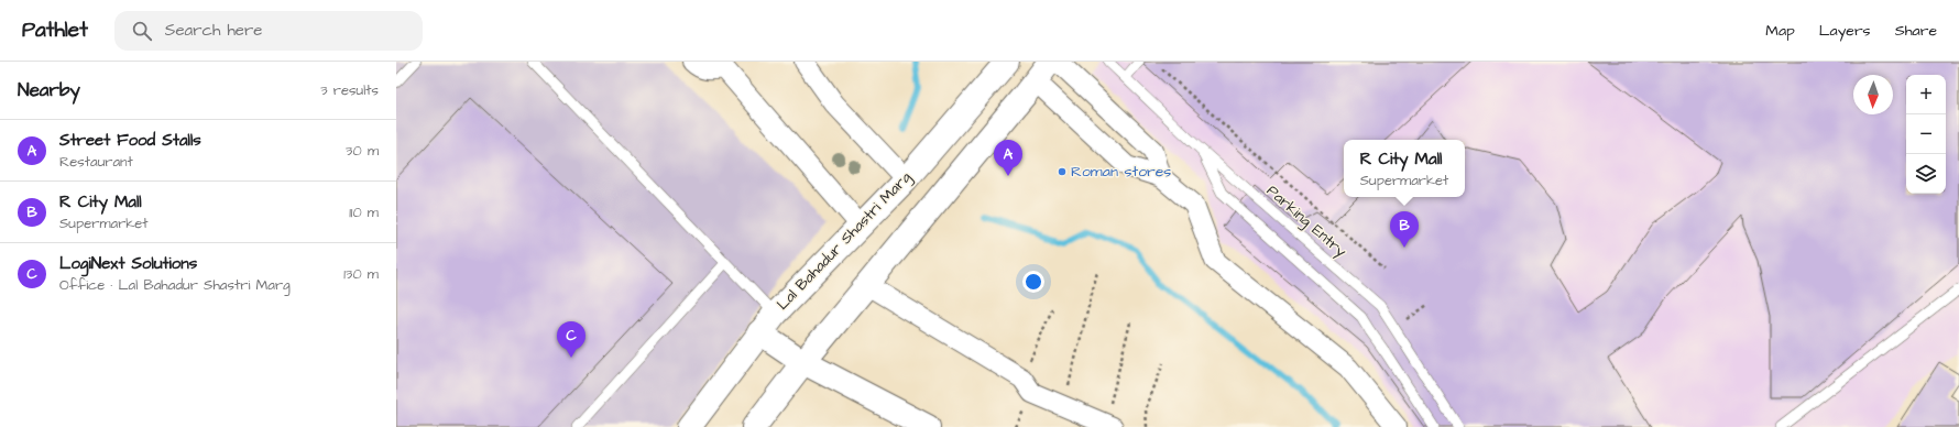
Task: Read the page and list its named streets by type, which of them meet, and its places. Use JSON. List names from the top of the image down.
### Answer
{
  "streets": {
    "main road": ["Lal Bahadur Shastri Marg"],
    "lane": ["Parking Entry"]
  },
  "places": ["Roman stores"],
  "north": "bottom",
  "page": {
    "header": "Pathlet",
    "search": "Search here",
    "nav": ["Map", "Layers", "Share"],
    "heading": ["Nearby", "3 results"],
    "map_buttons": ["+", "−"],
    "list": [
      {
        "mark": "A",
        "name": "Street Food Stalls",
        "note": "Restaurant",
        "value": "30 m"
      },
      {
        "mark": "B",
        "name": "R City Mall",
        "note": "Supermarket",
        "value": "110 m"
      },
      {
        "mark": "C",
        "name": "LogiNext Solutions",
        "note": "Office · Lal Bahadur Shastri Marg",
        "value": "130 m"
      }
    ],
    "pins": ["A", "B", "C"],
    "popup": ["R City Mall", "Supermarket"]
  }
}
